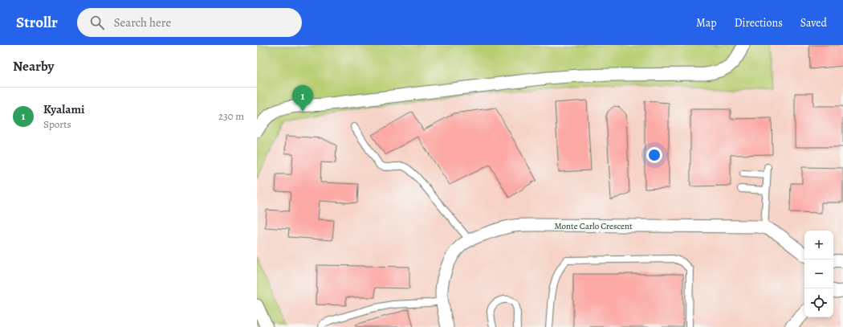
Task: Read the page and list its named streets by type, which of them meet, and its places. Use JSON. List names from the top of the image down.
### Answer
{
  "streets": {
    "street": ["Monte Carlo Crescent"]
  },
  "page": {
    "header": "Strollr",
    "search": "Search here",
    "nav": ["Map", "Directions", "Saved"],
    "heading": "Nearby",
    "pins": "1",
    "list": [
      {
        "mark": "1",
        "name": "Kyalami",
        "note": "Sports",
        "value": "230 m"
      }
    ],
    "map_buttons": ["+", "−"]
  }
}
